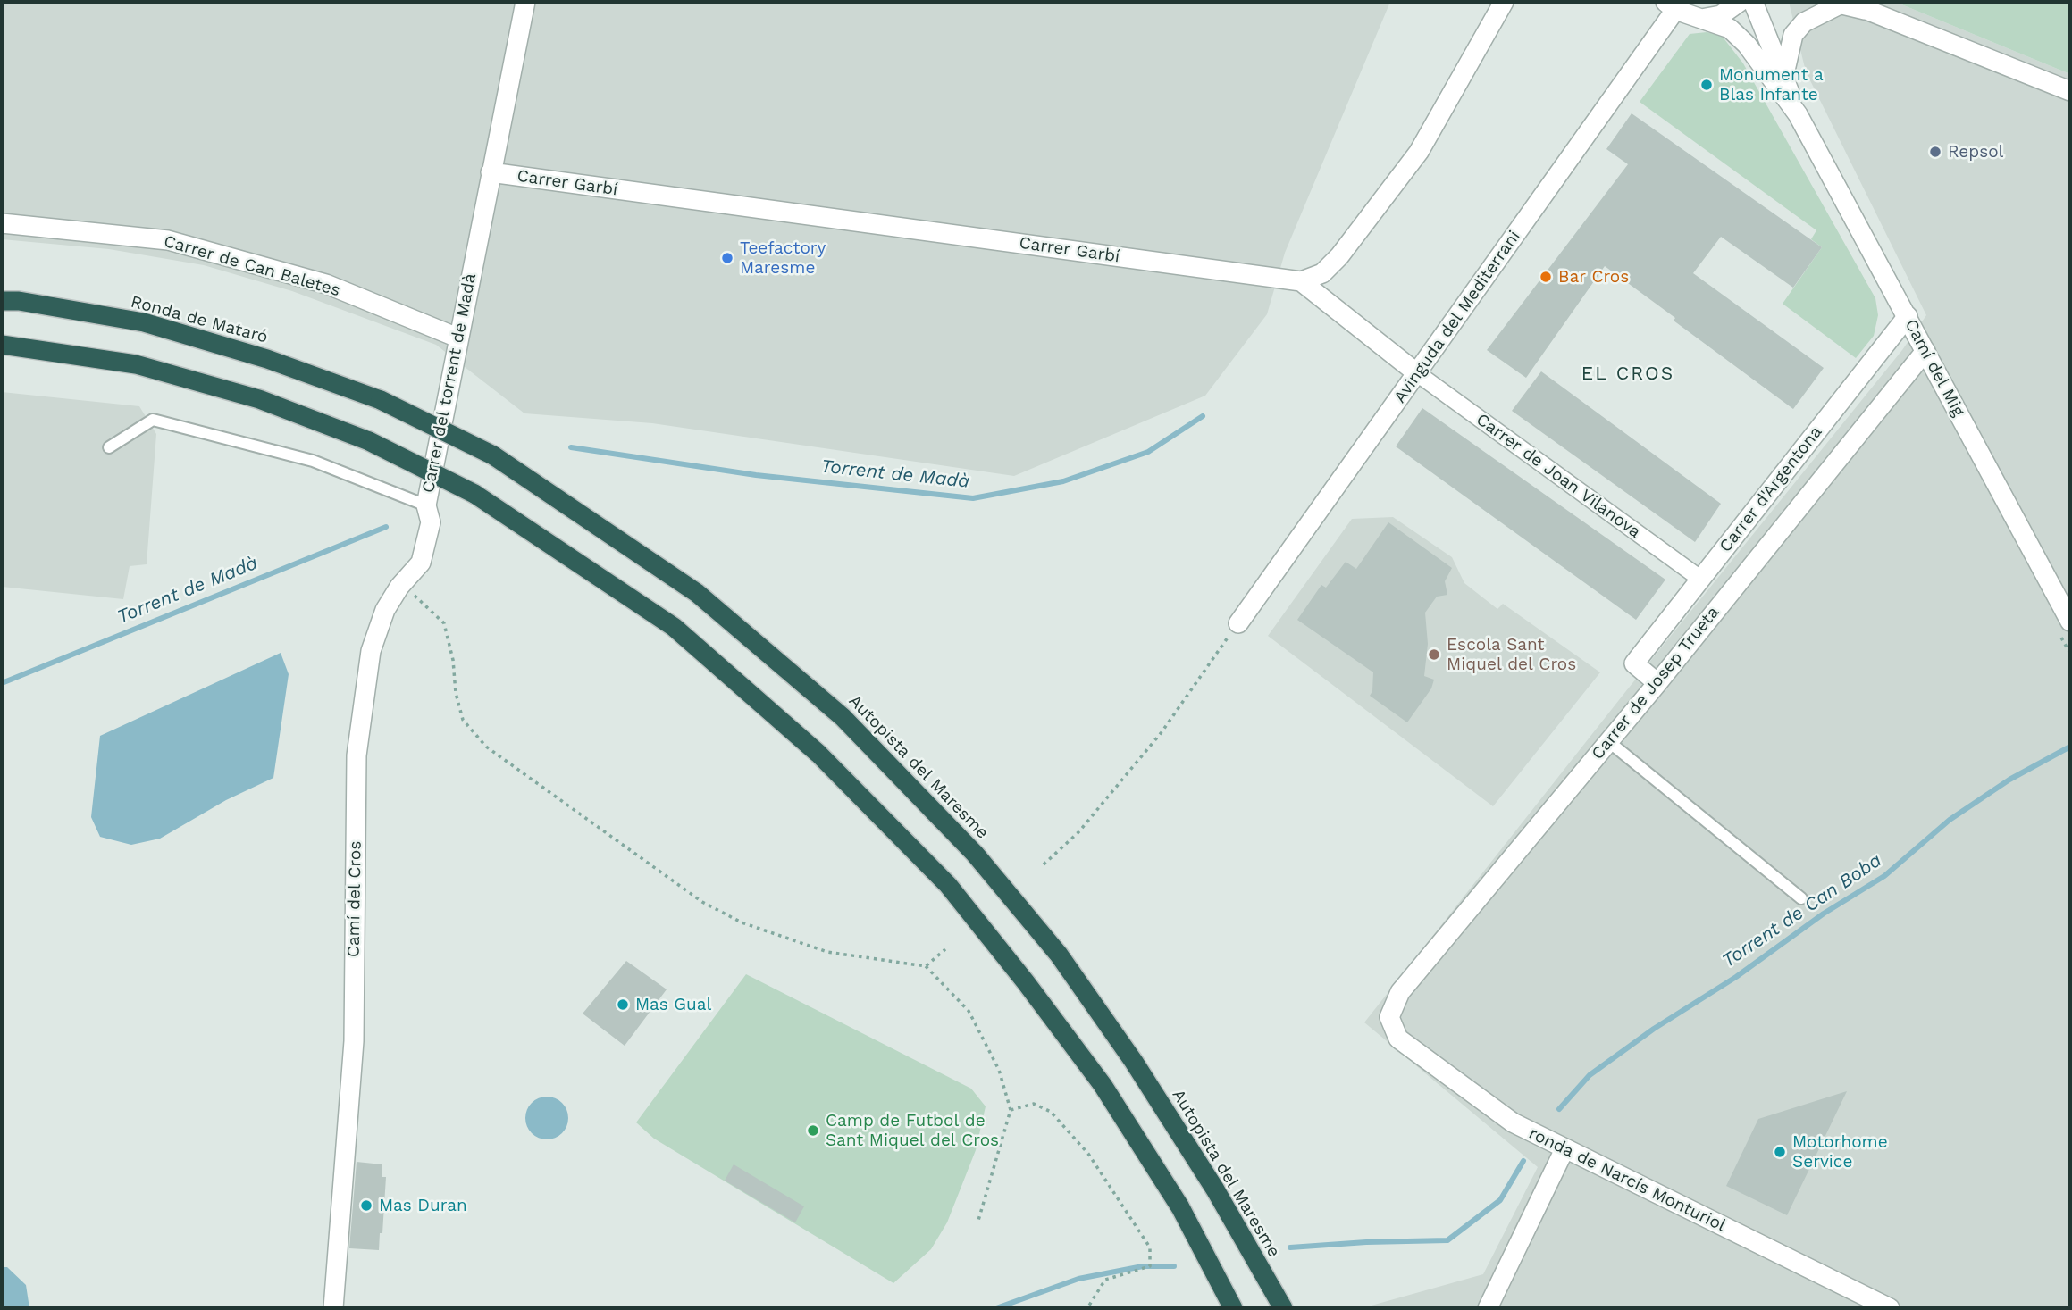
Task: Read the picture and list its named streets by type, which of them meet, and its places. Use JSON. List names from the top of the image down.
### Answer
{
  "streets": {
    "highway": ["Ronda de Mataró", "Autopista del Maresme"],
    "street": [
      "Carrer Garbí",
      "Carrer de Can Baletes",
      "Avinguda del Mediterrani",
      "Camí del Mig",
      "Carrer del torrent de Madà",
      "Carrer de Joan Vilanova",
      "Carrer d'Argentona",
      "Carrer de Josep Trueta",
      "Camí del Cros",
      "ronda de Narcís Monturiol"
    ]
  },
  "crossings": [
    ["Carrer Garbí", "Carrer del torrent de Madà"],
    ["Carrer de Can Baletes", "Carrer del torrent de Madà"],
    ["Avinguda del Mediterrani", "Camí del Mig"],
    ["Avinguda del Mediterrani", "Carrer de Joan Vilanova"],
    ["Ronda de Mataró", "Autopista del Maresme"],
    ["Camí del Mig", "Carrer d'Argentona"],
    ["Camí del Mig", "Carrer de Josep Trueta"],
    ["Carrer del torrent de Madà", "Camí del Cros"],
    ["Carrer de Joan Vilanova", "Carrer d'Argentona"],
    ["Carrer d'Argentona", "Carrer de Josep Trueta"],
    ["Carrer de Josep Trueta", "ronda de Narcís Monturiol"]
  ],
  "districts": ["EL CROS"],
  "water": ["Torrent de Madà", "Torrent de Can Boba"],
  "places": [
    "Monument a Blas Infante",
    "Repsol",
    "Teefactory Maresme",
    "Bar Cros",
    "Escola Sant Miquel del Cros",
    "Mas Gual",
    "Camp de Futbol de Sant Miquel del Cros",
    "Motorhome Service",
    "Mas Duran"
  ]
}
